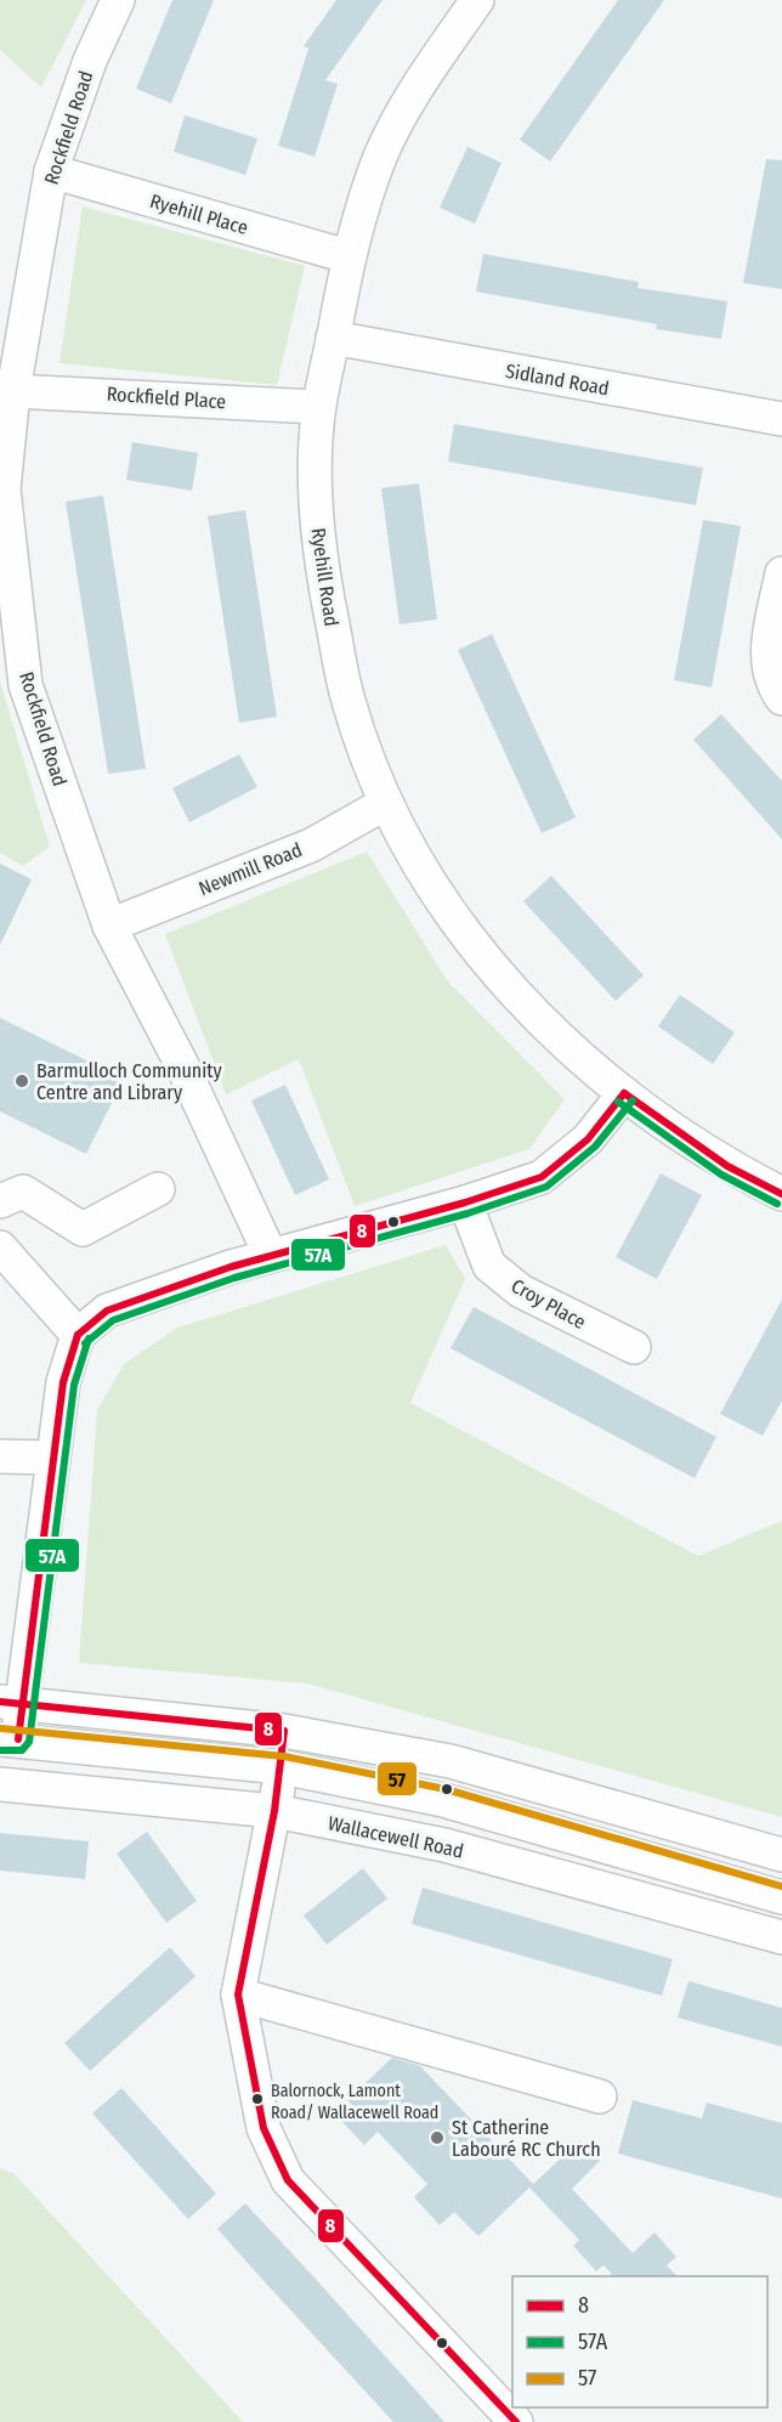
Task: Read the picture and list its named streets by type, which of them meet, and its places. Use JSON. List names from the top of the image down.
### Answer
{
  "streets": {
    "street": [
      "Rockfield Road",
      "Ryehill Place",
      "Sidland Road",
      "Rockfield Place",
      "Ryehill Road",
      "Newmill Road",
      "Croy Place",
      "Wallacewell Road"
    ]
  },
  "crossings": [
    ["Rockfield Road", "Ryehill Place"],
    ["Rockfield Road", "Rockfield Place"],
    ["Rockfield Road", "Newmill Road"],
    ["Ryehill Place", "Ryehill Road"],
    ["Sidland Road", "Ryehill Road"],
    ["Rockfield Place", "Ryehill Road"],
    ["Ryehill Road", "Newmill Road"]
  ],
  "places": ["Barmulloch Community Centre and Library", "Balornock, Lamont Road/ Wallacewell Road", "St Catherine Labouré RC Church"],
  "lines": ["transit line 8", "transit line 57A", "transit line 57"],
  "legend": ["8", "57A", "57"]
}
